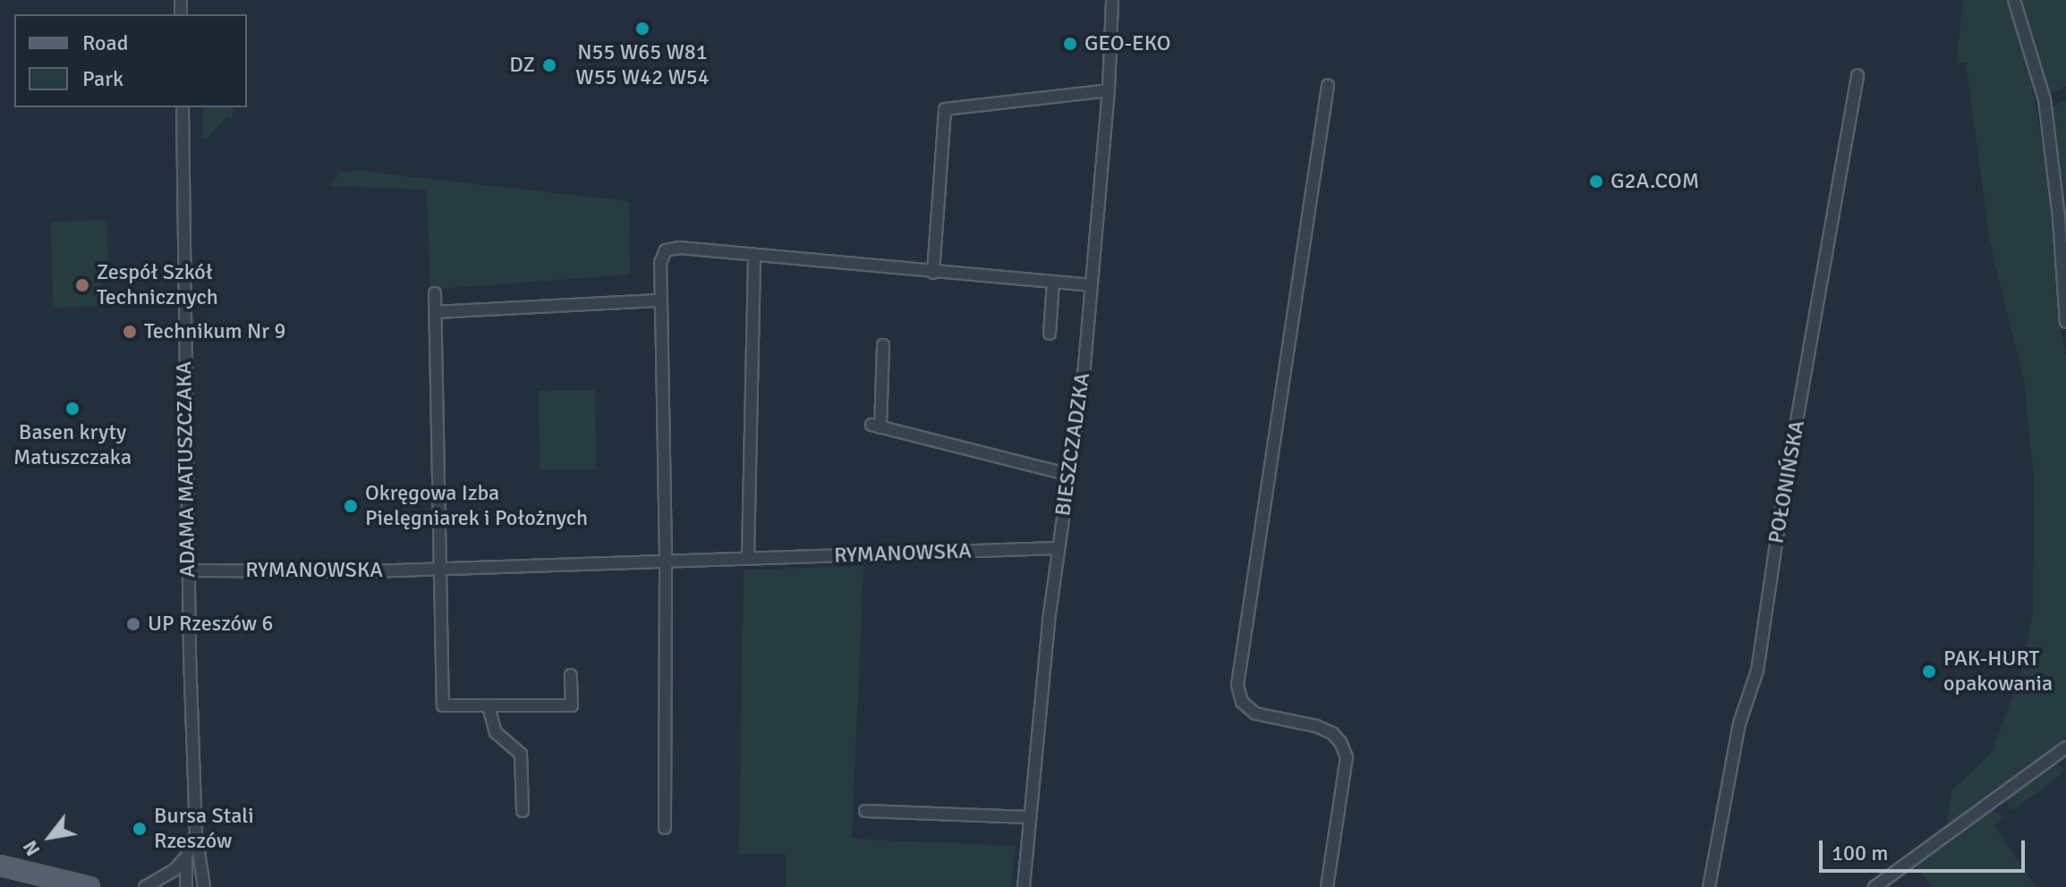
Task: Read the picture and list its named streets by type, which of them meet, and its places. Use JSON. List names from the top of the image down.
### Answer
{
  "streets": {
    "street": [
      "BIESZCZADZKA",
      "ADAMA MATUSZCZAKA",
      "POŁONIŃSKA",
      "RYMANOWSKA"
    ]
  },
  "crossings": [
    ["BIESZCZADZKA", "RYMANOWSKA"],
    ["ADAMA MATUSZCZAKA", "RYMANOWSKA"]
  ],
  "places": [
    "N55 W65 W81 W55 W42 W54",
    "GEO-EKO",
    "DZ",
    "G2A.COM",
    "Zespół Szkół Technicznych",
    "Technikum Nr 9",
    "Basen kryty Matuszczaka",
    "Okręgowa Izba Pielęgniarek i Położnych",
    "UP Rzeszów 6",
    "PAK-HURT opakowania",
    "Bursa Stali Rzeszów"
  ],
  "legend": ["Road", "Park"],
  "scale_bar": "100 m",
  "north": "bottom left"
}
